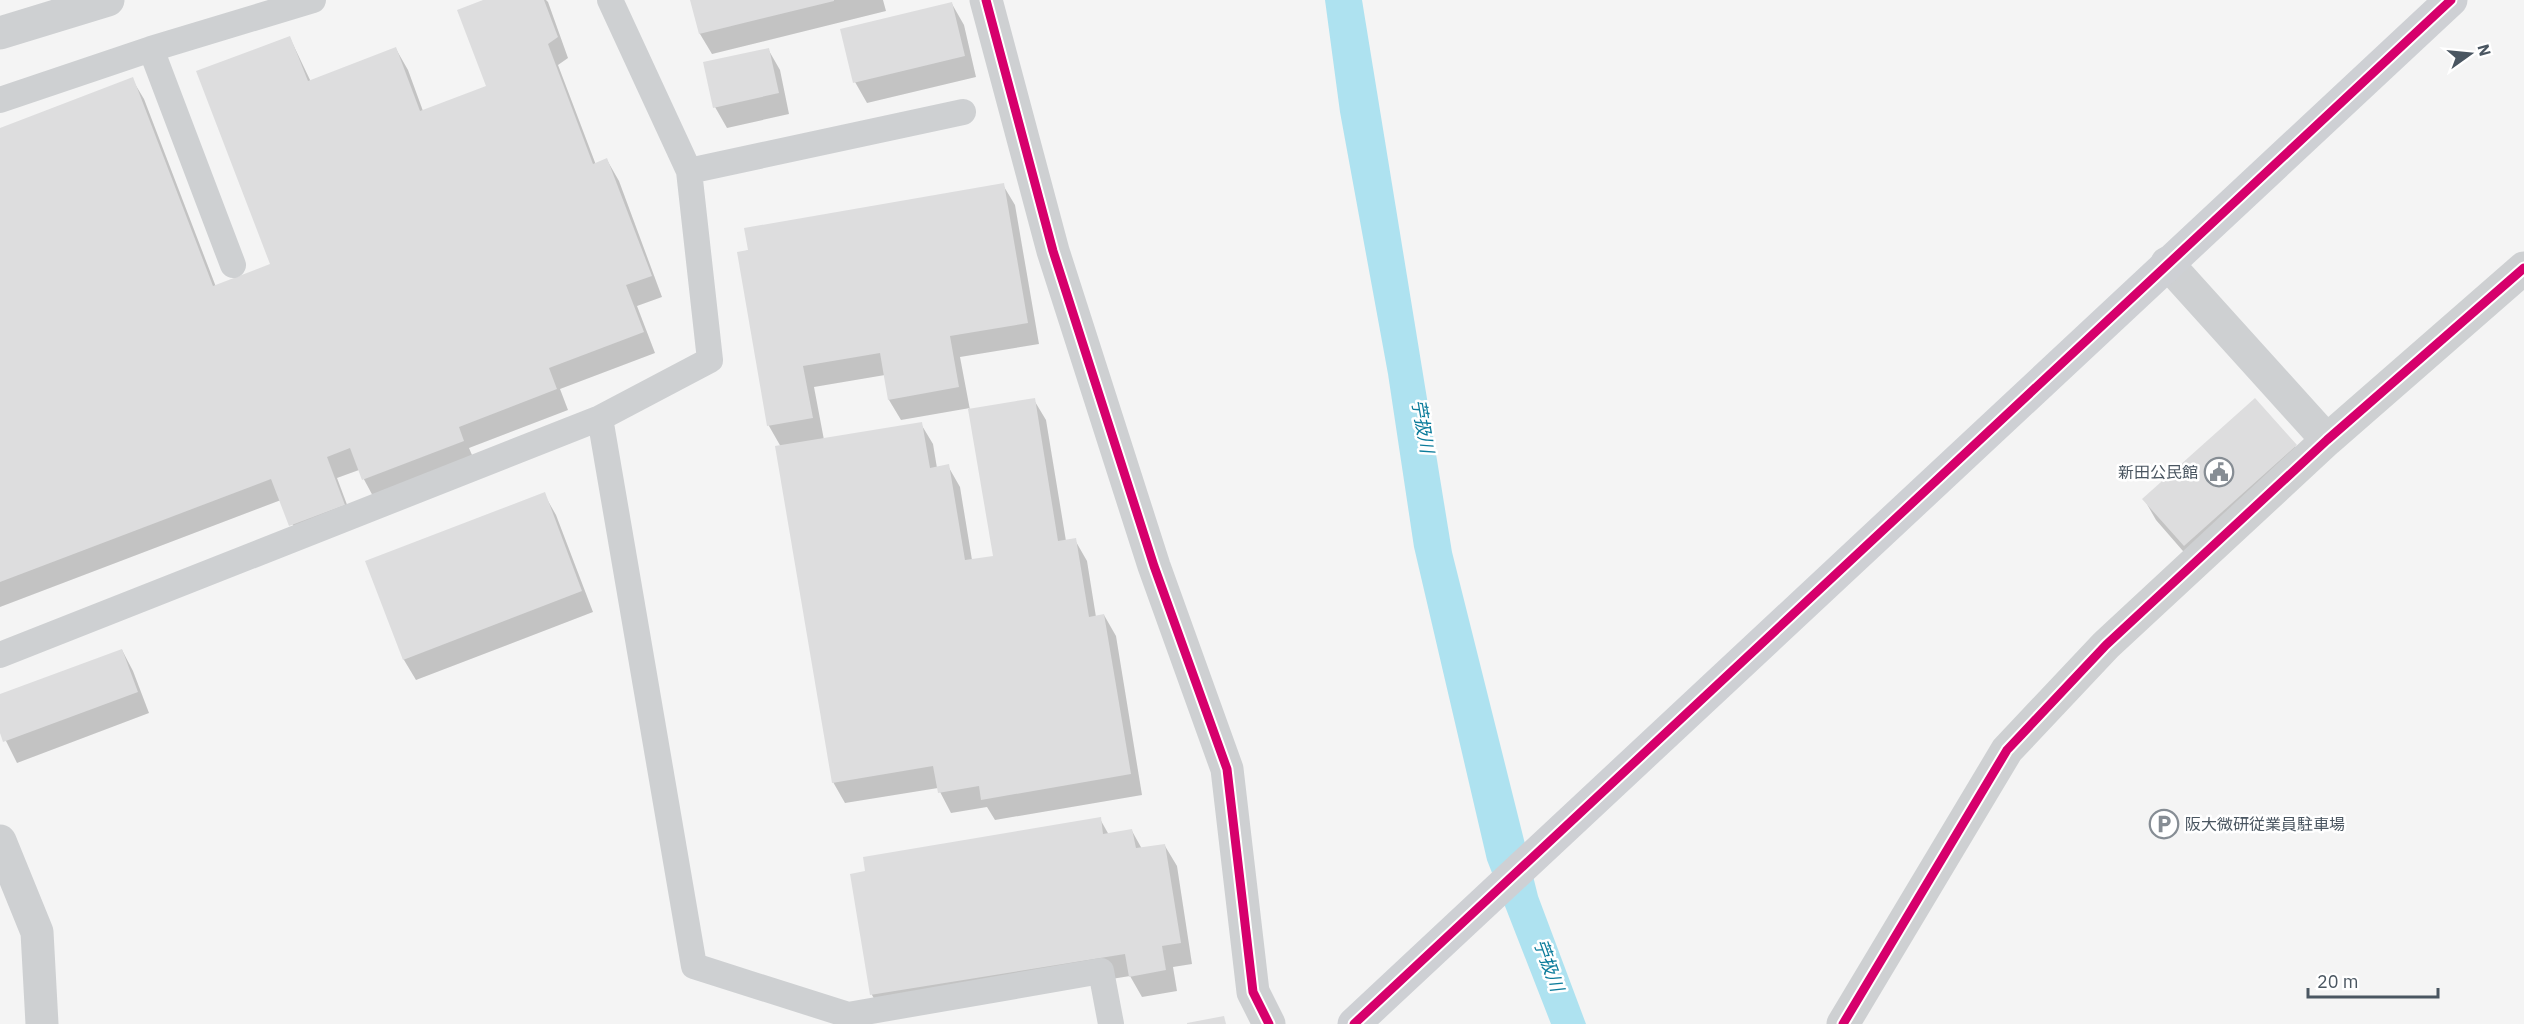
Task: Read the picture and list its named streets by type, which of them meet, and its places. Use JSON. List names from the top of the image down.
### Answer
{
  "water": ["苧扱川"],
  "places": {
    "public building": ["新田公民館"],
    "parking": ["阪大微研従業員駐車場"]
  },
  "scale_bar": "20 m",
  "north": "right"
}
